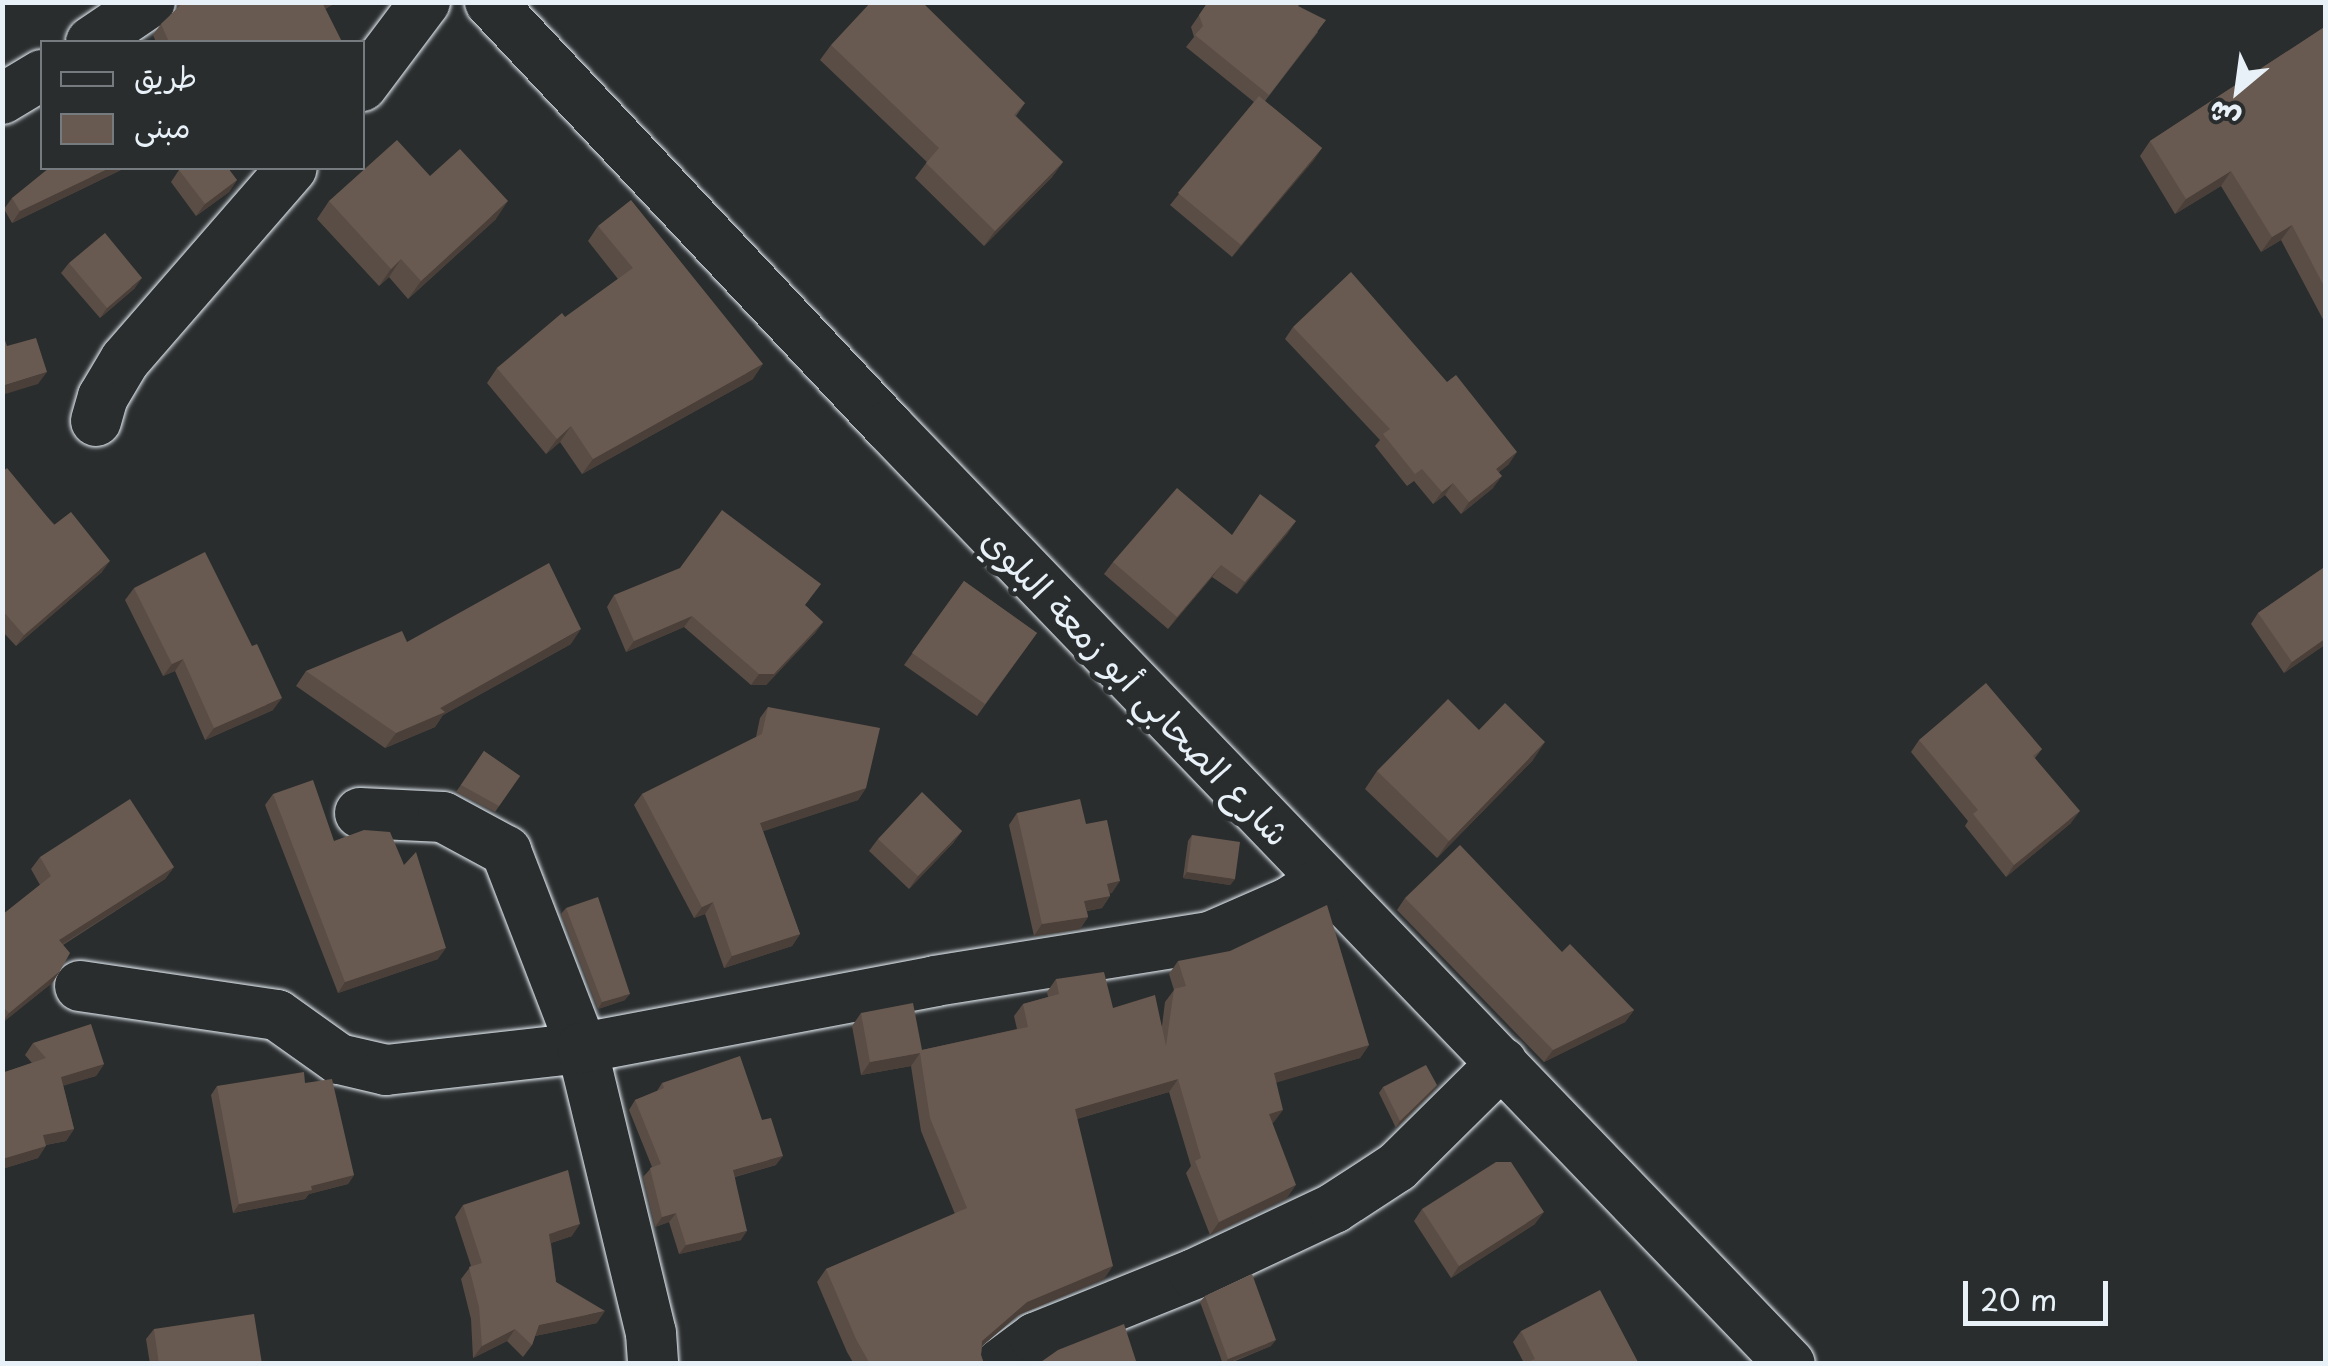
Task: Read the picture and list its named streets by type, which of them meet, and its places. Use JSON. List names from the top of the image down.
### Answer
{
  "streets": {
    "street": ["شارع الصحابي أبو زمعة البلوي"]
  },
  "legend": ["طريق", "مبنى"],
  "scale_bar": "20 m",
  "north": "bottom left"
}
